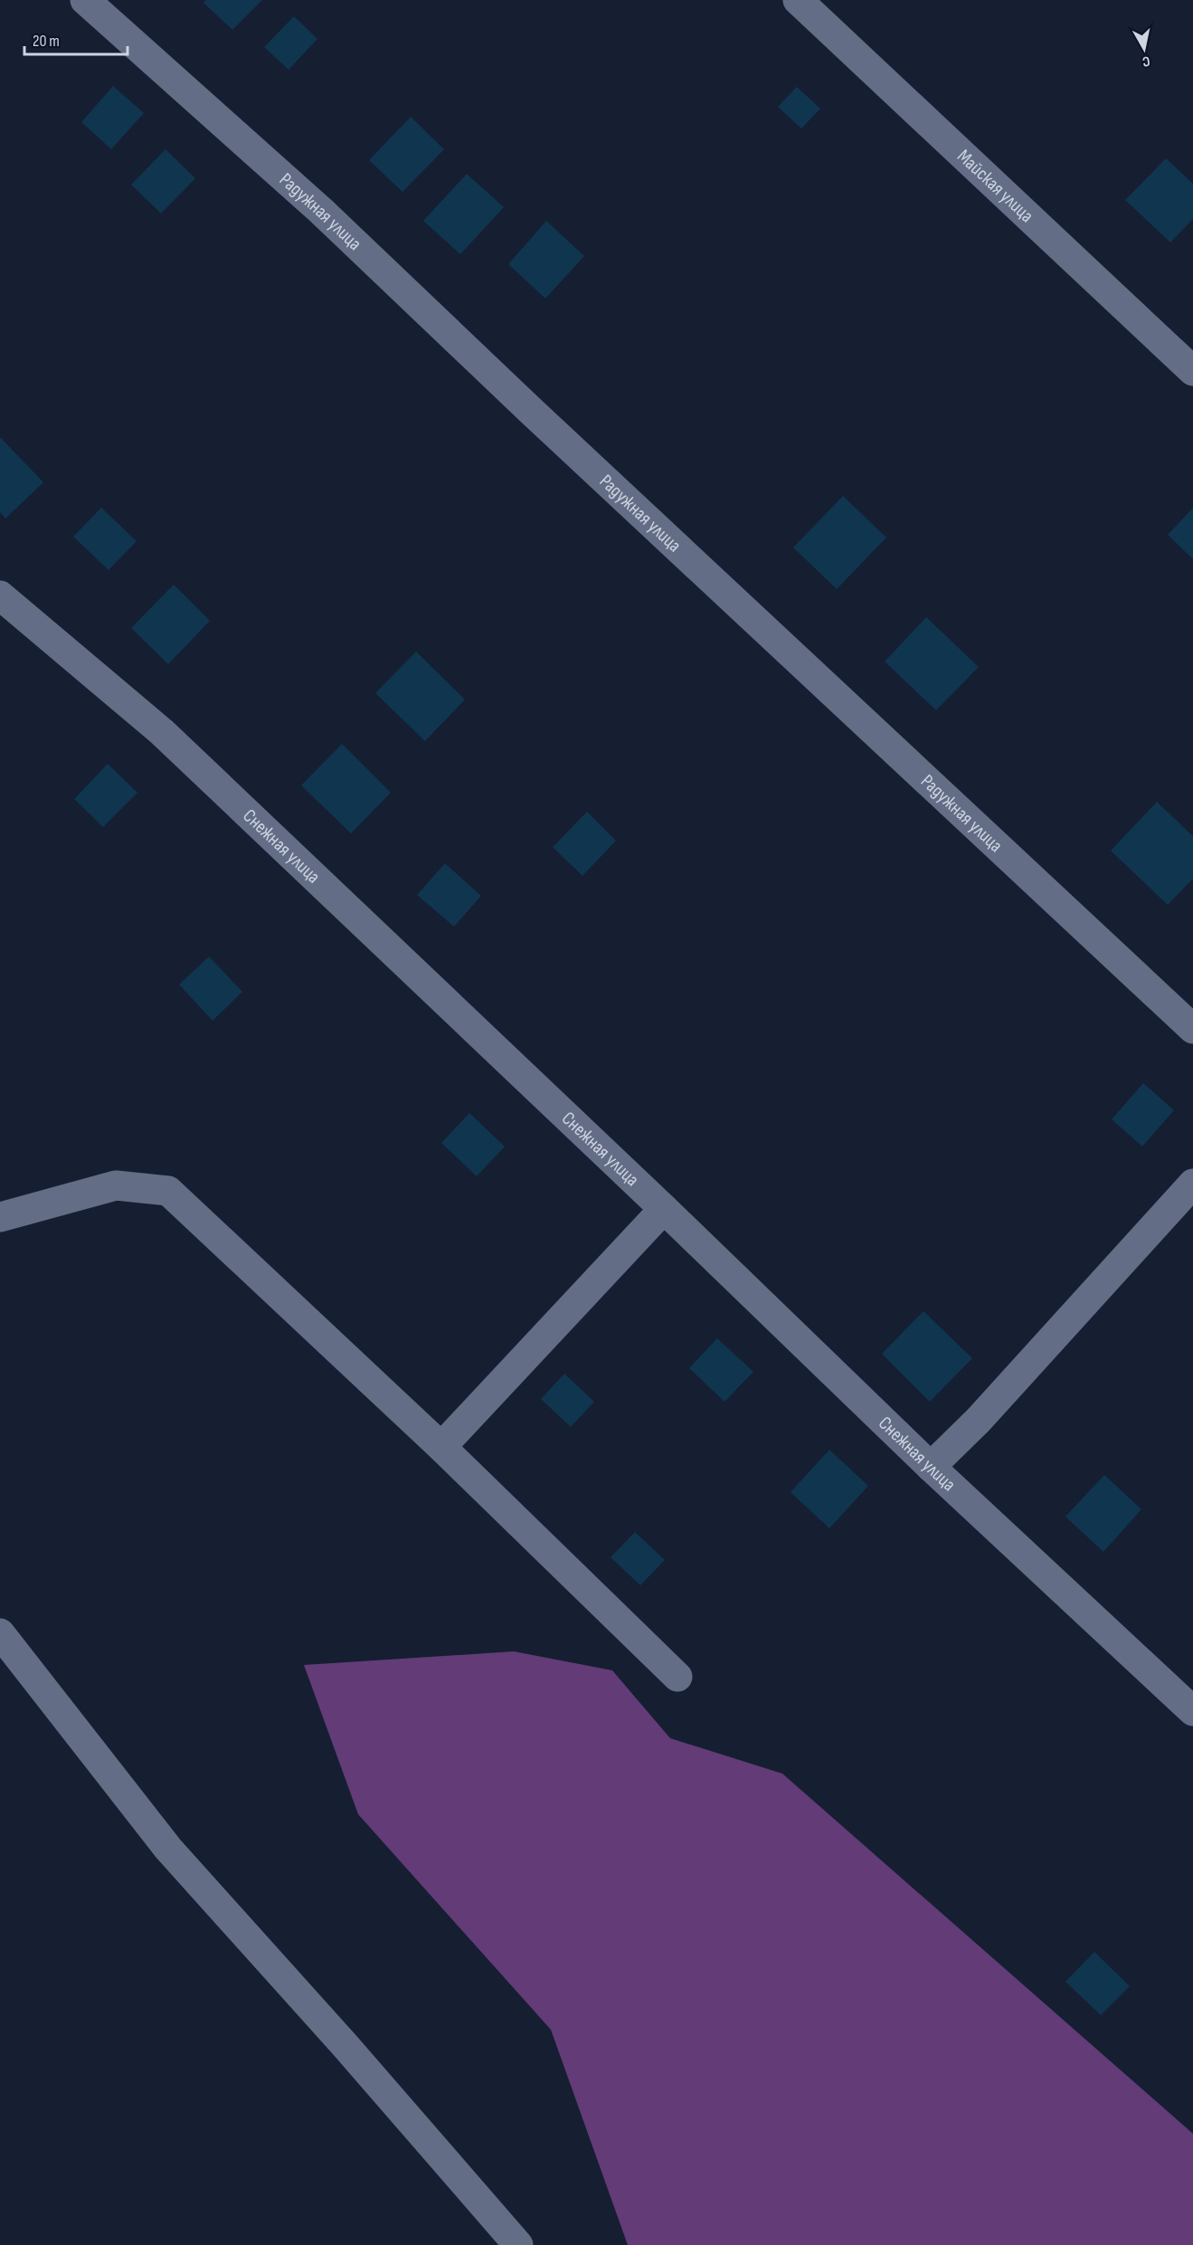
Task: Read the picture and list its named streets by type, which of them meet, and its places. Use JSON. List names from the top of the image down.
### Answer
{
  "streets": {
    "street": ["Майская улица", "Радужная улица", "Снежная улица"]
  },
  "scale_bar": "20 m",
  "north": "bottom"
}
